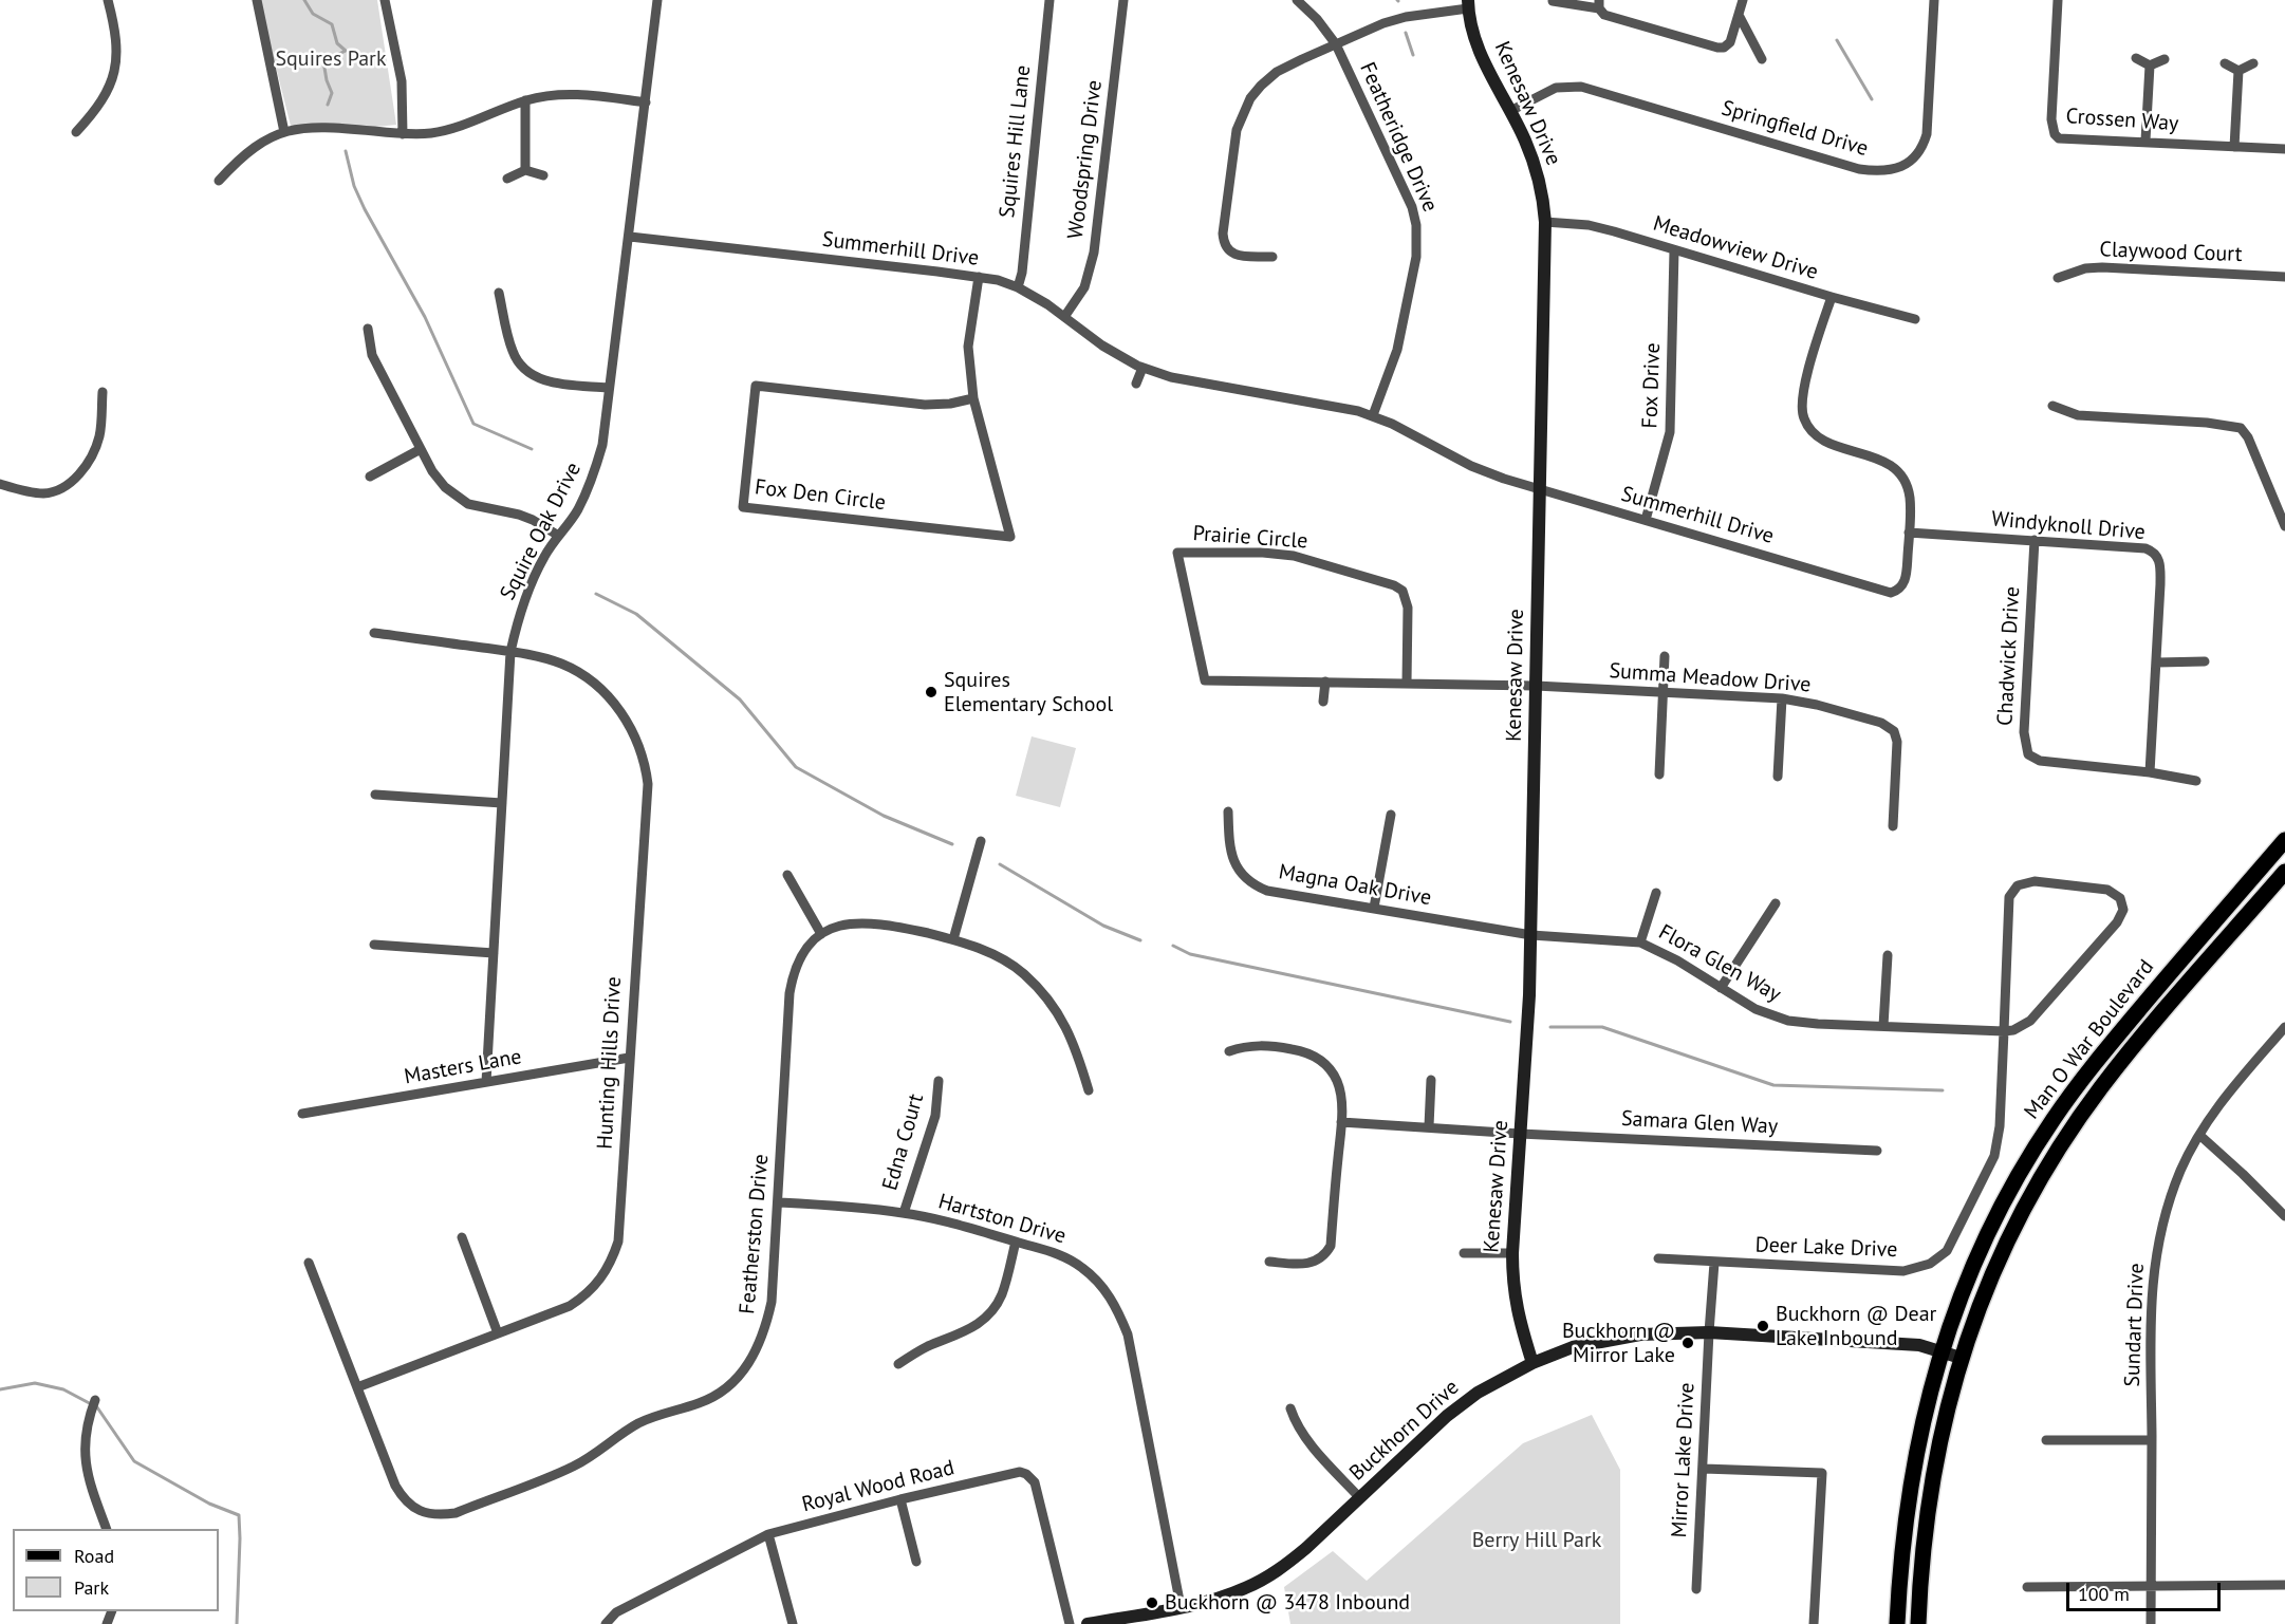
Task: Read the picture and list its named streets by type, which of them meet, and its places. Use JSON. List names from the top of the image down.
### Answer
{
  "streets": {
    "main road": ["Man O War Boulevard"],
    "street": [
      "Kenesaw Drive",
      "Crossen Way",
      "Springfield Drive",
      "Featheridge Drive",
      "Squires Hill Lane",
      "Woodspring Drive",
      "Meadowview Drive",
      "Summerhill Drive",
      "Claywood Court",
      "Fox Drive",
      "Fox Den Circle",
      "Windyknoll Drive",
      "Squire Oak Drive",
      "Prairie Circle",
      "Chadwick Drive",
      "Summa Meadow Drive",
      "Magna Oak Drive",
      "Flora Glen Way",
      "Hunting Hills Drive",
      "Masters Lane",
      "Samara Glen Way",
      "Edna Court",
      "Hartston Drive",
      "Featherston Drive",
      "Deer Lake Drive",
      "Sundart Drive",
      "Buckhorn Drive",
      "Mirror Lake Drive",
      "Royal Wood Road"
    ]
  },
  "crossings": [
    ["Kenesaw Drive", "Springfield Drive"],
    ["Kenesaw Drive", "Meadowview Drive"],
    ["Kenesaw Drive", "Summerhill Drive"],
    ["Kenesaw Drive", "Prairie Circle"],
    ["Kenesaw Drive", "Summa Meadow Drive"],
    ["Kenesaw Drive", "Magna Oak Drive"],
    ["Kenesaw Drive", "Flora Glen Way"],
    ["Kenesaw Drive", "Samara Glen Way"],
    ["Kenesaw Drive", "Buckhorn Drive"],
    ["Featheridge Drive", "Summerhill Drive"],
    ["Squires Hill Lane", "Summerhill Drive"],
    ["Woodspring Drive", "Summerhill Drive"],
    ["Meadowview Drive", "Summerhill Drive"],
    ["Meadowview Drive", "Fox Drive"],
    ["Summerhill Drive", "Fox Drive"],
    ["Summerhill Drive", "Fox Den Circle"],
    ["Summerhill Drive", "Windyknoll Drive"],
    ["Summerhill Drive", "Squire Oak Drive"],
    ["Windyknoll Drive", "Chadwick Drive"],
    ["Squire Oak Drive", "Hunting Hills Drive"],
    ["Squire Oak Drive", "Masters Lane"],
    ["Prairie Circle", "Summa Meadow Drive"],
    ["Magna Oak Drive", "Flora Glen Way"],
    ["Flora Glen Way", "Deer Lake Drive"],
    ["Man O War Boulevard", "Buckhorn Drive"],
    ["Hunting Hills Drive", "Masters Lane"],
    ["Hunting Hills Drive", "Featherston Drive"],
    ["Edna Court", "Hartston Drive"],
    ["Hartston Drive", "Featherston Drive"],
    ["Hartston Drive", "Buckhorn Drive"],
    ["Deer Lake Drive", "Mirror Lake Drive"],
    ["Buckhorn Drive", "Mirror Lake Drive"]
  ],
  "parks": ["Squires Park", "Berry Hill Park"],
  "places": [
    "Squires Elementary School",
    "Buckhorn @ Dear Lake Inbound",
    "Buckhorn @ Mirror Lake",
    "Buckhorn @ 3478 Inbound"
  ],
  "legend": ["Road", "Park"],
  "scale_bar": "100 m"
}
